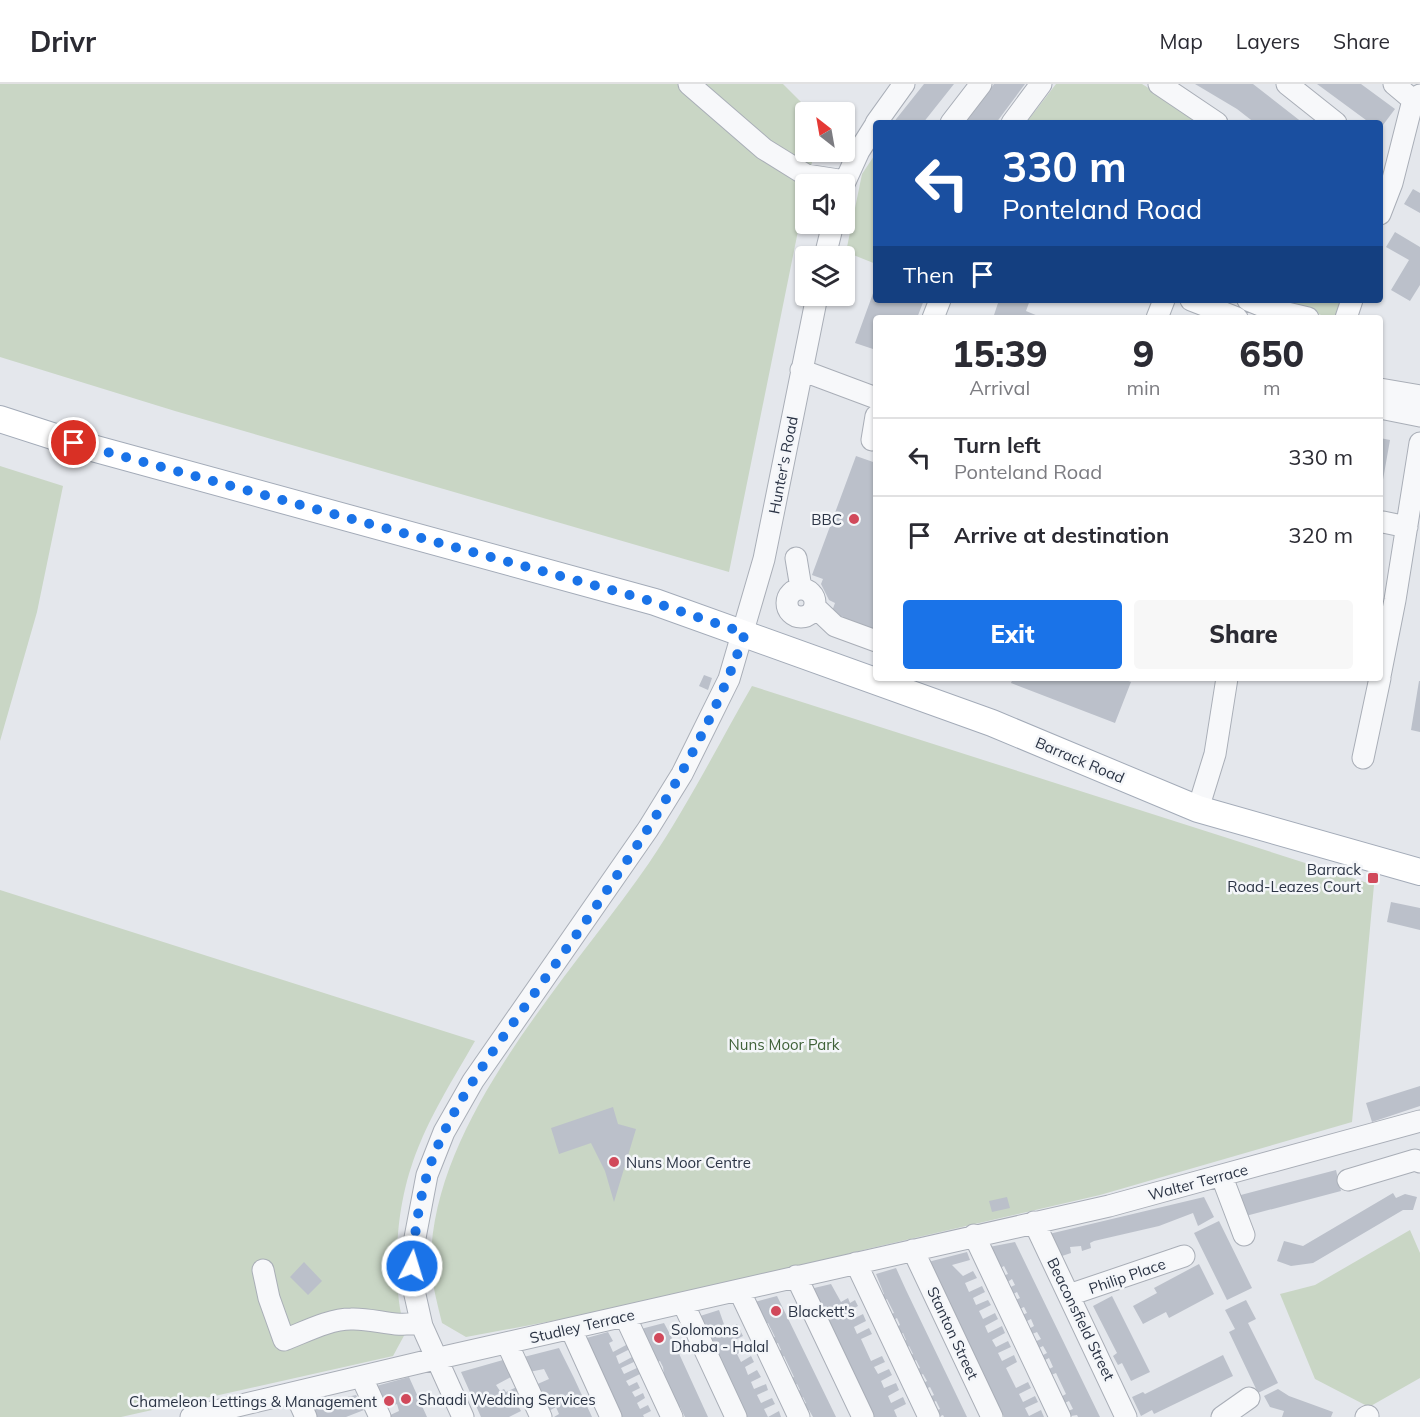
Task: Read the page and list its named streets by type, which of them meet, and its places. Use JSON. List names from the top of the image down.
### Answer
{
  "streets": {
    "main road": ["Barrack Road"],
    "street": [
      "Hunter's Road",
      "Walter Terrace",
      "Philip Place",
      "Beaconsfield Street",
      "Studley Terrace",
      "Stanton Street"
    ]
  },
  "crossings": [
    ["Hunter's Road", "Barrack Road"],
    ["Hunter's Road", "Studley Terrace"],
    ["Walter Terrace", "Beaconsfield Street"],
    ["Walter Terrace", "Studley Terrace"],
    ["Philip Place", "Beaconsfield Street"],
    ["Studley Terrace", "Stanton Street"]
  ],
  "parks": ["Nuns Moor Park"],
  "places": {
    "other": [
      "BBC",
      "Nuns Moor Centre",
      "Blackett's",
      "Solomons Dhaba - Halal",
      "Shaadi Wedding Services",
      "Chameleon Lettings & Management"
    ],
    "transit": ["Barrack Road-Leazes Court"]
  },
  "north": "top left",
  "page": {
    "header": "Drivr",
    "nav": ["Map", "Layers", "Share"],
    "turn": ["330 m", "Ponteland Road"],
    "then": "Then",
    "eta": [
      "15:39",
      "Arrival",
      "9",
      "min",
      "650",
      "m"
    ],
    "list": [
      {
        "name": "Turn left",
        "note": "Ponteland Road",
        "value": "330 m"
      },
      {
        "name": "Arrive at destination",
        "value": "320 m"
      }
    ],
    "buttons": ["Exit", "Share"]
  }
}
